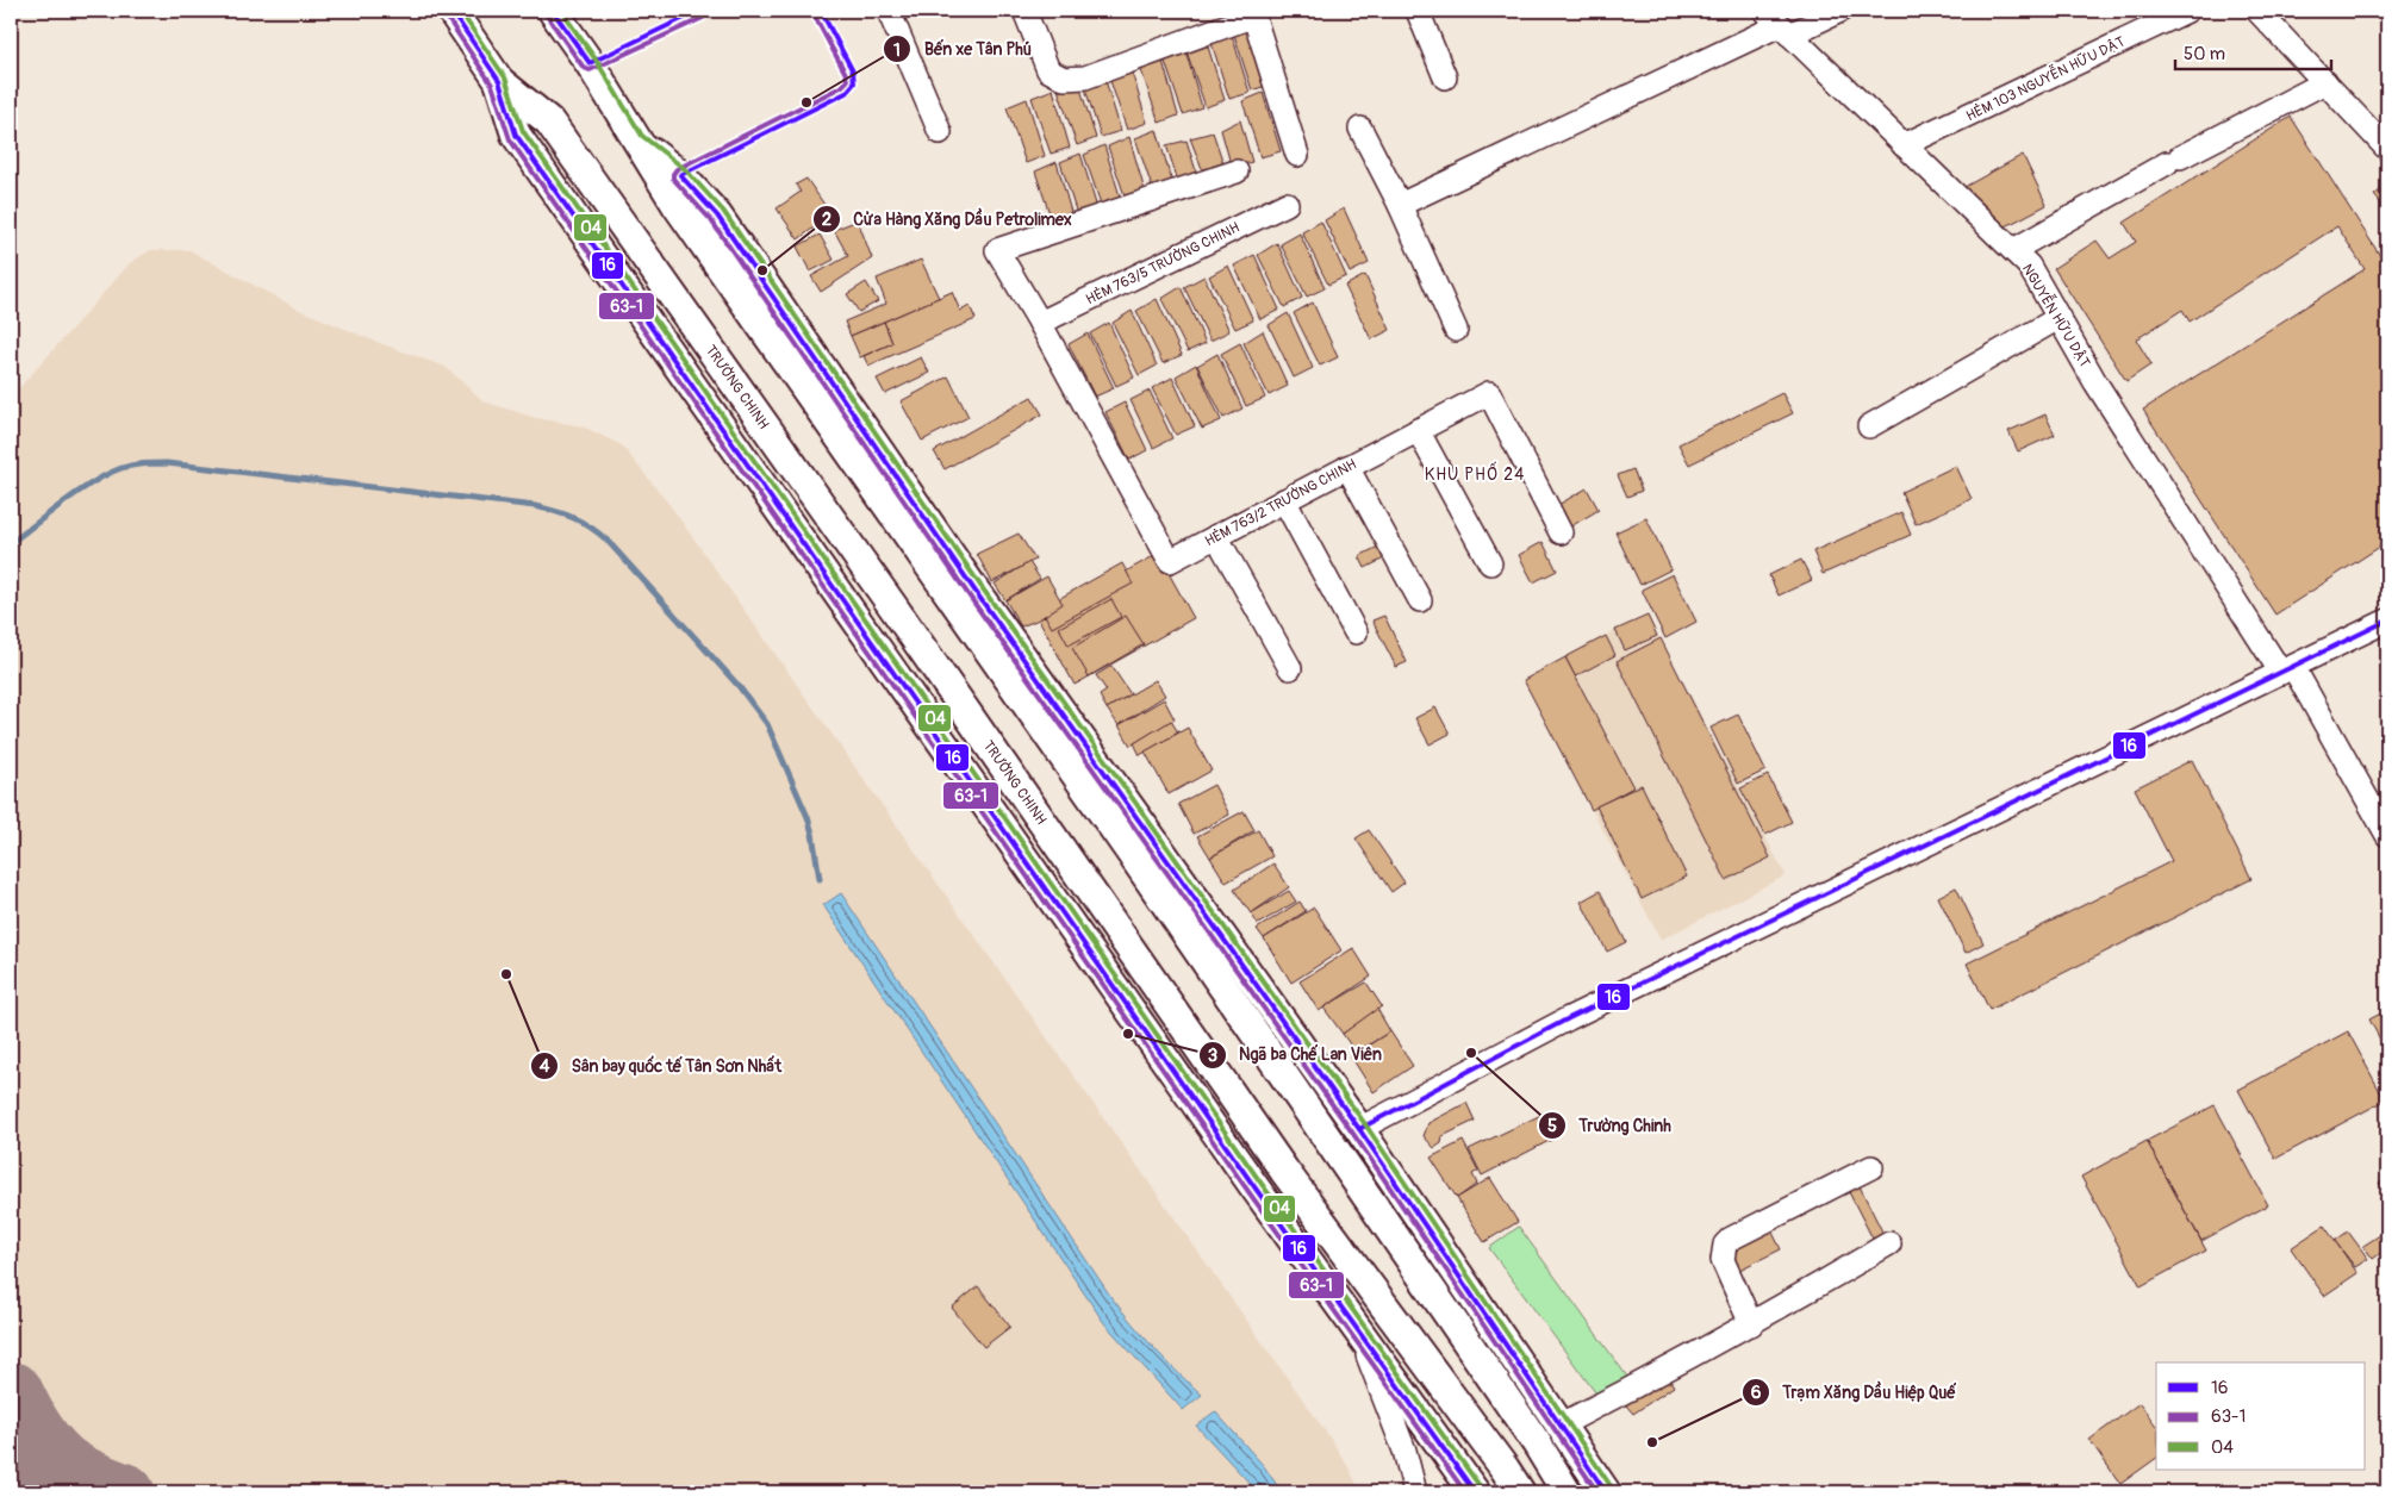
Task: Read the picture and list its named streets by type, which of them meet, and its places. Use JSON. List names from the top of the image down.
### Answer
{
  "streets": {
    "main road": ["TRƯỜNG CHINH"],
    "street": [
      "HẺM 103 NGUYỄN HỮU DẬT",
      "HẺM 763/5 TRƯỜNG CHINH",
      "NGUYỄN HỮU DẬT",
      "HẺM 763/2 TRƯỜNG CHINH"
    ]
  },
  "crossings": [
    ["HẺM 103 NGUYỄN HỮU DẬT", "NGUYỄN HỮU DẬT"],
    ["HẺM 763/5 TRƯỜNG CHINH", "HẺM 763/2 TRƯỜNG CHINH"]
  ],
  "districts": ["KHU PHỐ 24"],
  "places": [
    "Bến xe Tân Phú",
    "Cửa Hàng Xăng Dầu Petrolimex",
    "Sân bay quốc tế Tân Sơn Nhất",
    "Ngã ba Chế Lan Viên",
    "Trường Chinh",
    "Trạm Xăng Dầu Hiệp Quế"
  ],
  "lines": ["transit line 16", "transit line 04", "transit line 63-1"],
  "legend": ["16", "63-1", "04"],
  "scale_bar": "50 m"
}
